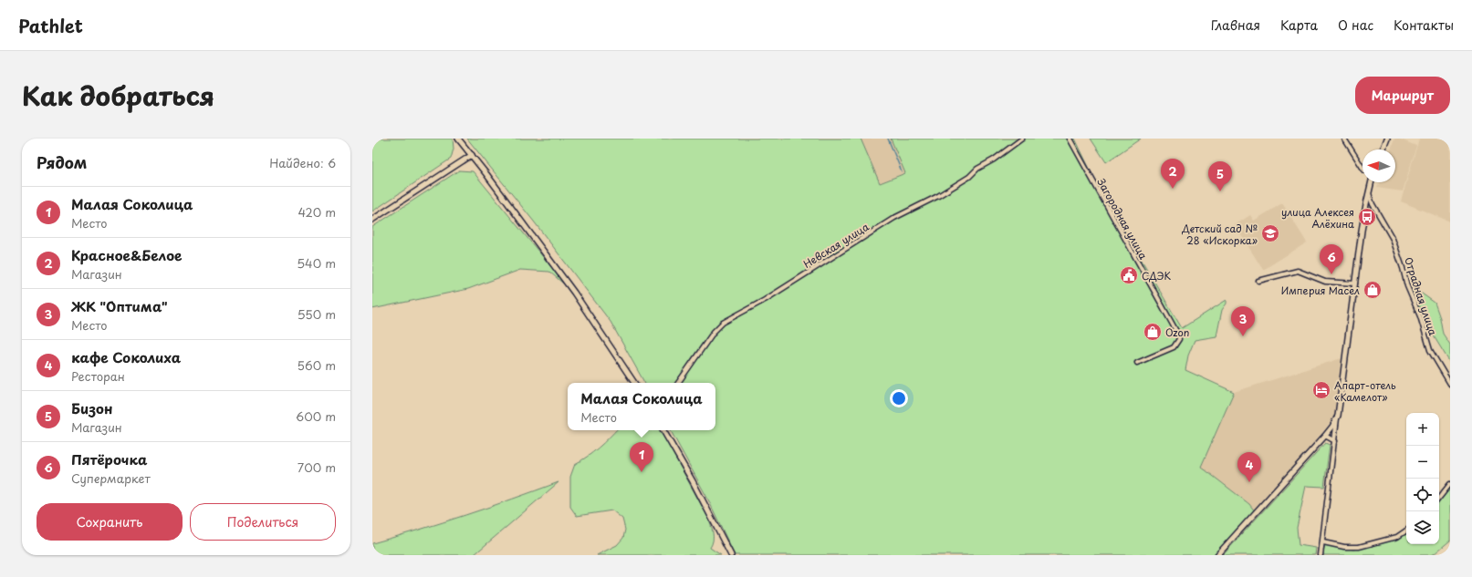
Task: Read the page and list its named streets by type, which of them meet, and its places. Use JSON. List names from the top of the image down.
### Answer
{
  "streets": {
    "street": ["Загородная улица", "Невская улица", "Отрадная улица"]
  },
  "places": {
    "bus stop": ["улица Алексея Алёхина"],
    "school or university": ["Детский сад № 28 «Искорка»"],
    "public building": ["СДЭК"],
    "shop": ["Империя Масел", "Ozon"],
    "hotel": ["Апарт-отель «Камелот»"]
  },
  "north": "left",
  "page": {
    "header": "Pathlet",
    "nav": [
      "Главная",
      "Карта",
      "О нас",
      "Контакты"
    ],
    "title": "Как добраться",
    "buttons": [
      "Маршрут",
      ["Сохранить", "Поделиться"]
    ],
    "heading": ["Рядом", "Найдено: 6"],
    "pins": [
      "2",
      "5",
      "6",
      "3",
      "1",
      "4"
    ],
    "list": [
      {
        "mark": "1",
        "name": "Малая Соколица",
        "note": "Место",
        "value": "420 m"
      },
      {
        "mark": "2",
        "name": "Красное&Белое",
        "note": "Магазин",
        "value": "540 m"
      },
      {
        "mark": "3",
        "name": "ЖК \"Оптима\"",
        "note": "Место",
        "value": "550 m"
      },
      {
        "mark": "4",
        "name": "кафе Соколиха",
        "note": "Ресторан",
        "value": "560 m"
      },
      {
        "mark": "5",
        "name": "Бизон",
        "note": "Магазин",
        "value": "600 m"
      },
      {
        "mark": "6",
        "name": "Пятёрочка",
        "note": "Супермаркет",
        "value": "700 m"
      }
    ],
    "popup": ["Малая Соколица", "Место"],
    "map_buttons": ["+", "−"]
  }
}
